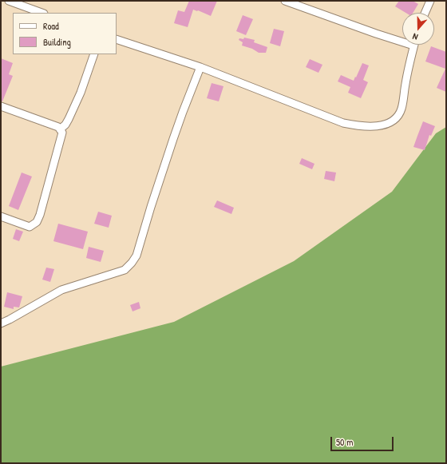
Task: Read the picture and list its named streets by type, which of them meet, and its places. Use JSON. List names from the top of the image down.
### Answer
{
  "legend": ["Road", "Building"],
  "scale_bar": "50 m",
  "north": "bottom"
}
